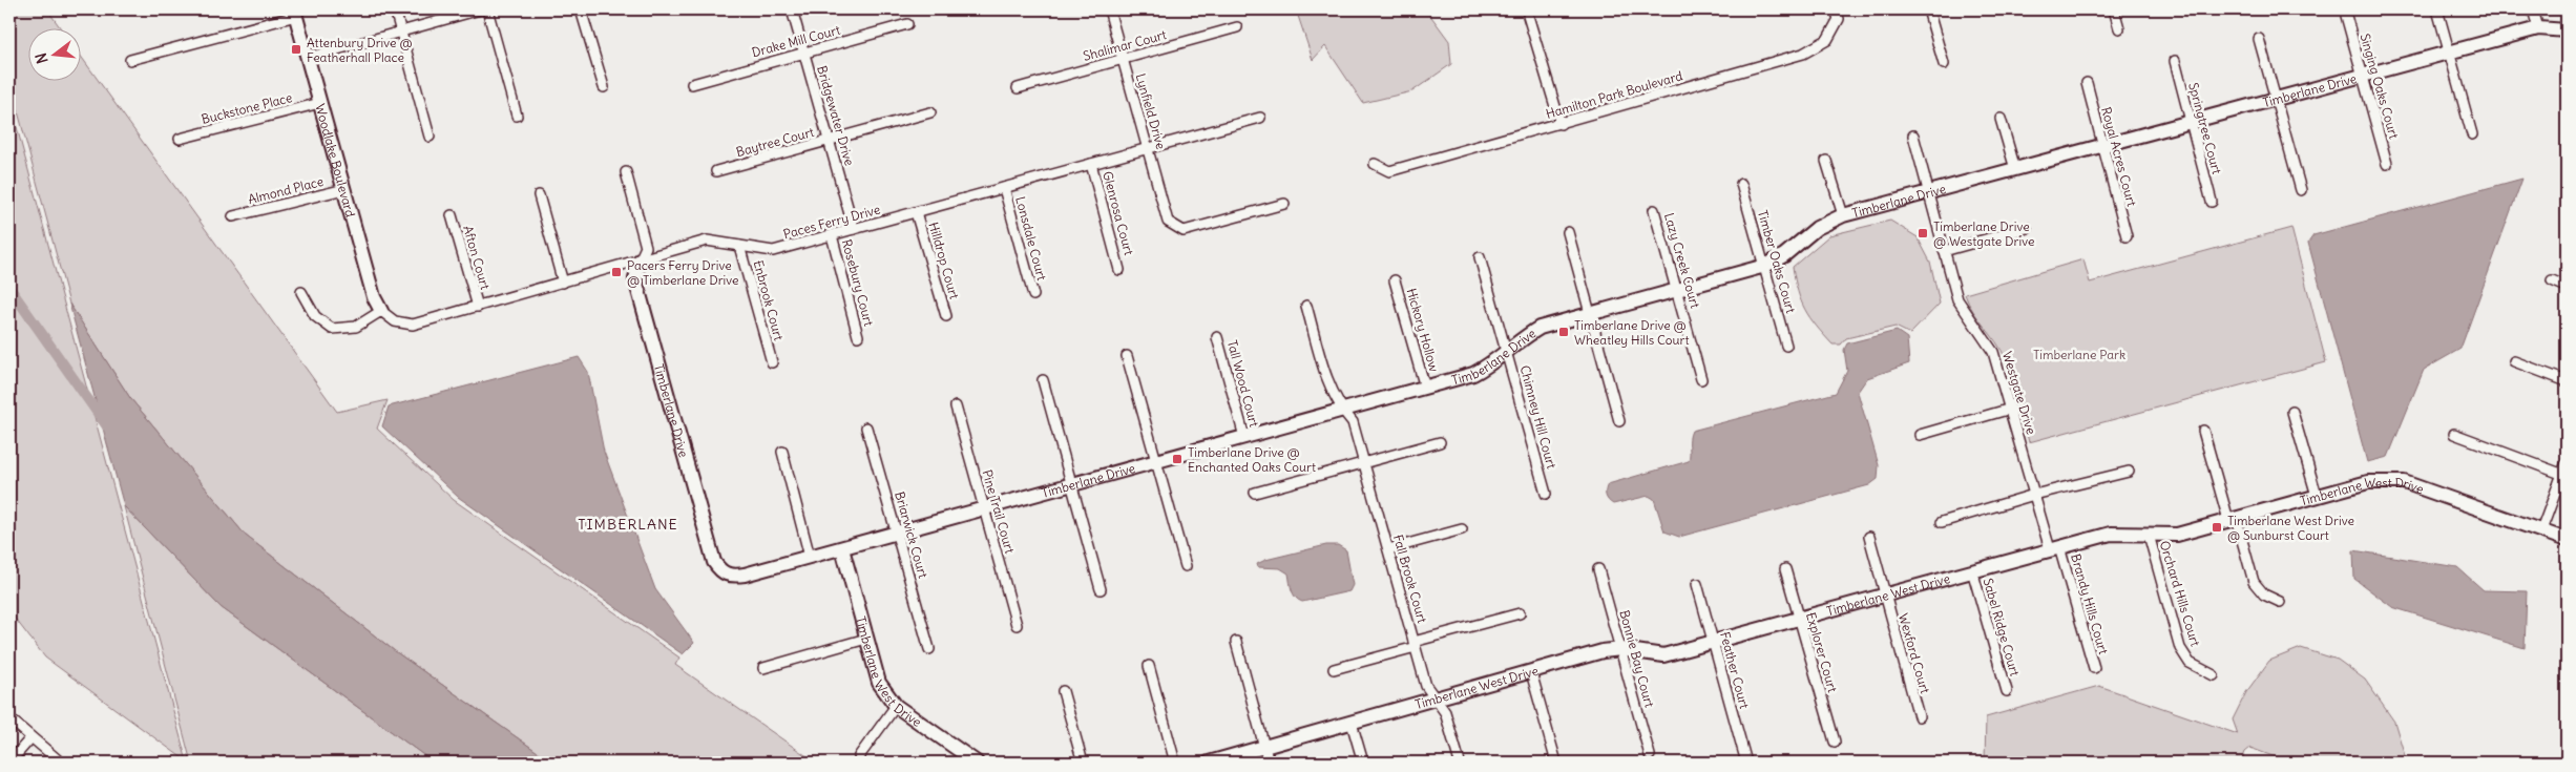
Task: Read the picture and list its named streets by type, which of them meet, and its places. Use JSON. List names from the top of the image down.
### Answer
{
  "streets": {
    "street": [
      "Drake Mill Court",
      "Shalimar Court",
      "Singing Oaks Court",
      "Timberlane Drive",
      "Hamilton Park Boulevard",
      "Buckstone Place",
      "Lynfield Drive",
      "Bridgewater Drive",
      "Springtree Court",
      "Baytree Court",
      "Royal Acres Court",
      "Woodlake Boulevard",
      "Almond Place",
      "Glenrosa Court",
      "Paces Ferry Drive",
      "Lonsdale Court",
      "Afton Court",
      "Hilldrop Court",
      "Lazy Creek Court",
      "Timber Oaks Court",
      "Rosebury Court",
      "Enbrook Court",
      "Hickory Hollow",
      "Tall Wood Court",
      "Westgate Drive",
      "Chimney Hill Court",
      "Timberlane West Drive",
      "Pine Trail Court",
      "Briarwick Court",
      "Fall Brook Court",
      "Orchard Hills Court",
      "Brandy Hills Court",
      "Sabel Ridge Court",
      "Explorer Court",
      "Wexford Court",
      "Bonnie Bay Court",
      "Feather Court"
    ]
  },
  "crossings": [
    ["Drake Mill Court", "Bridgewater Drive"],
    ["Shalimar Court", "Lynfield Drive"],
    ["Singing Oaks Court", "Timberlane Drive"],
    ["Timberlane Drive", "Springtree Court"],
    ["Timberlane Drive", "Royal Acres Court"],
    ["Timberlane Drive", "Paces Ferry Drive"],
    ["Timberlane Drive", "Lazy Creek Court"],
    ["Timberlane Drive", "Timber Oaks Court"],
    ["Timberlane Drive", "Hickory Hollow"],
    ["Timberlane Drive", "Tall Wood Court"],
    ["Timberlane Drive", "Westgate Drive"],
    ["Timberlane Drive", "Chimney Hill Court"],
    ["Timberlane Drive", "Timberlane West Drive"],
    ["Timberlane Drive", "Pine Trail Court"],
    ["Timberlane Drive", "Briarwick Court"],
    ["Timberlane Drive", "Fall Brook Court"],
    ["Buckstone Place", "Woodlake Boulevard"],
    ["Lynfield Drive", "Paces Ferry Drive"],
    ["Bridgewater Drive", "Baytree Court"],
    ["Bridgewater Drive", "Paces Ferry Drive"],
    ["Woodlake Boulevard", "Almond Place"],
    ["Woodlake Boulevard", "Paces Ferry Drive"],
    ["Glenrosa Court", "Paces Ferry Drive"],
    ["Paces Ferry Drive", "Lonsdale Court"],
    ["Paces Ferry Drive", "Afton Court"],
    ["Paces Ferry Drive", "Hilldrop Court"],
    ["Paces Ferry Drive", "Rosebury Court"],
    ["Paces Ferry Drive", "Enbrook Court"],
    ["Westgate Drive", "Timberlane West Drive"],
    ["Westgate Drive", "Brandy Hills Court"],
    ["Timberlane West Drive", "Fall Brook Court"],
    ["Timberlane West Drive", "Orchard Hills Court"],
    ["Timberlane West Drive", "Brandy Hills Court"],
    ["Timberlane West Drive", "Sabel Ridge Court"],
    ["Timberlane West Drive", "Explorer Court"],
    ["Timberlane West Drive", "Wexford Court"],
    ["Timberlane West Drive", "Bonnie Bay Court"],
    ["Timberlane West Drive", "Feather Court"]
  ],
  "districts": ["TIMBERLANE"],
  "parks": ["Timberlane Park"],
  "places": {
    "transit": [
      "Attenbury Drive @ Featherhall Place",
      "Timberlane Drive @ Westgate Drive",
      "Pacers Ferry Drive @ Timberlane Drive",
      "Timberlane Drive @ Wheatley Hills Court",
      "Timberlane Drive @ Enchanted Oaks Court",
      "Timberlane West Drive @ Sunburst Court"
    ]
  },
  "north": "left"
}
